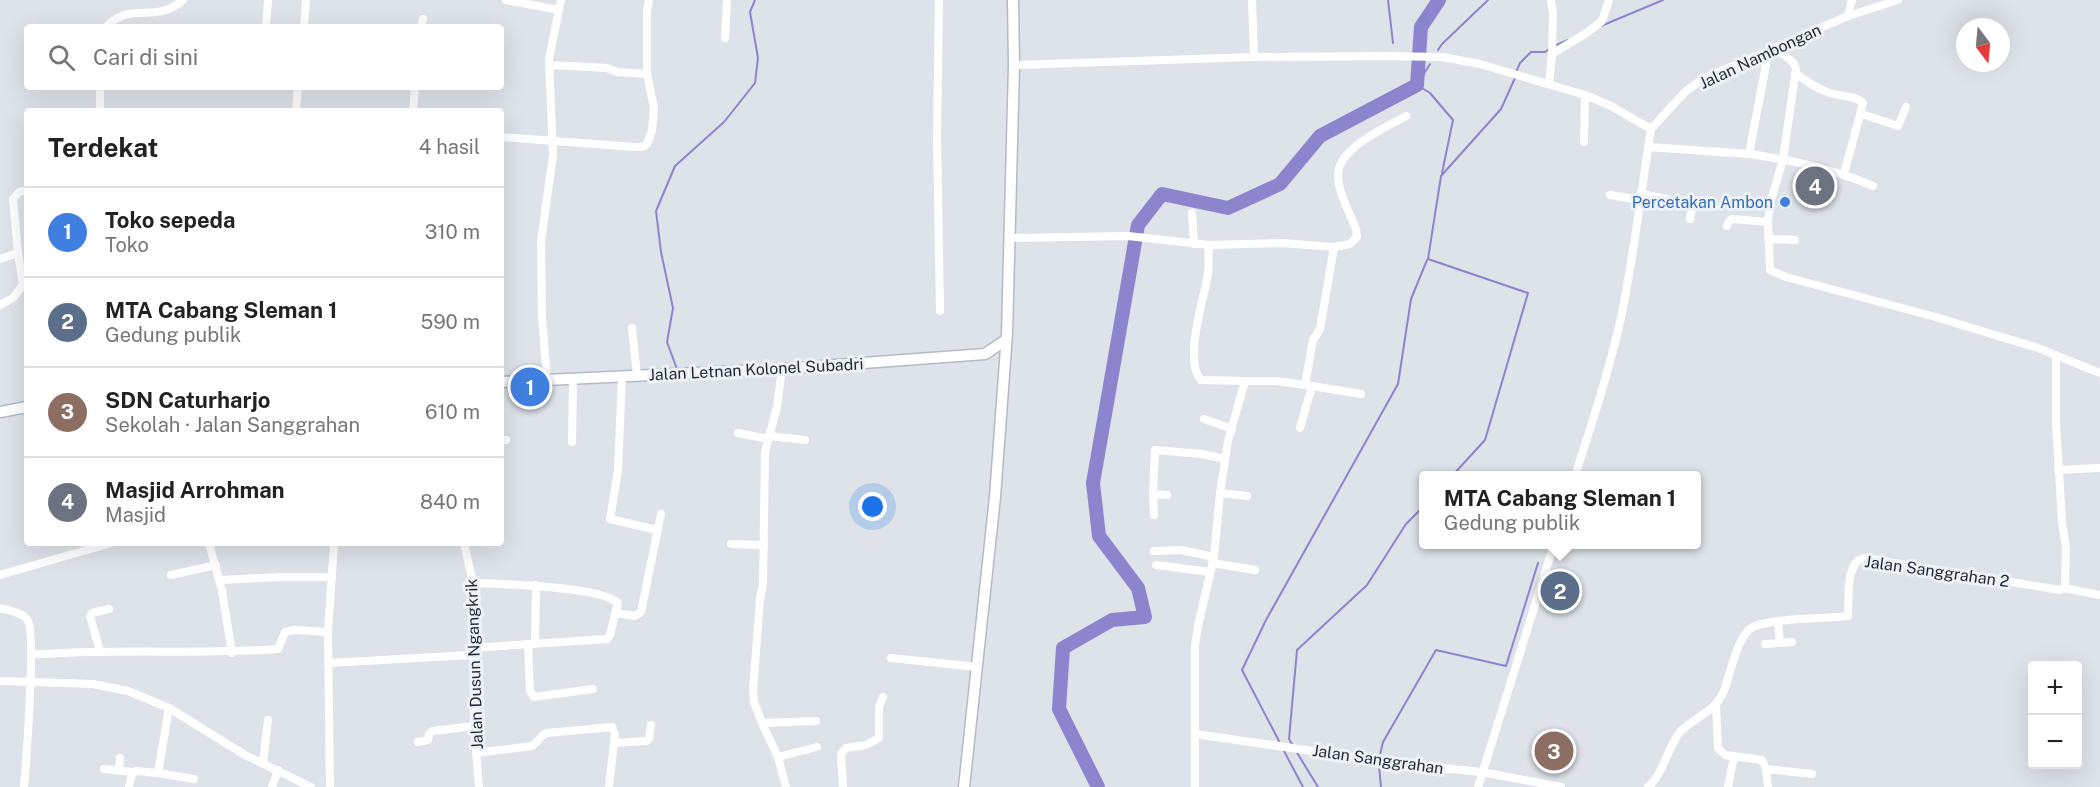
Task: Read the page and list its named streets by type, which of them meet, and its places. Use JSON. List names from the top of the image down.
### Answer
{
  "streets": {
    "main road": ["Jalan Letnan Kolonel Subadri"],
    "street": [
      "Jalan Nambongan",
      "Jalan Sanggrahan 2",
      "Jalan Dusun Ngangkrik",
      "Jalan Sanggrahan"
    ]
  },
  "places": ["Percetakan Ambon"],
  "north": "bottom",
  "page": {
    "search": "Cari di sini",
    "heading": ["Terdekat", "4 hasil"],
    "pins": [
      "4",
      "1",
      "2",
      "3"
    ],
    "list": [
      {
        "mark": "1",
        "name": "Toko sepeda",
        "note": "Toko",
        "value": "310 m"
      },
      {
        "mark": "2",
        "name": "MTA Cabang Sleman 1",
        "note": "Gedung publik",
        "value": "590 m"
      },
      {
        "mark": "3",
        "name": "SDN Caturharjo",
        "note": "Sekolah · Jalan Sanggrahan",
        "value": "610 m"
      },
      {
        "mark": "4",
        "name": "Masjid Arrohman",
        "note": "Masjid",
        "value": "840 m"
      }
    ],
    "popup": ["MTA Cabang Sleman 1", "Gedung publik"],
    "map_buttons": ["+", "−"]
  }
}
